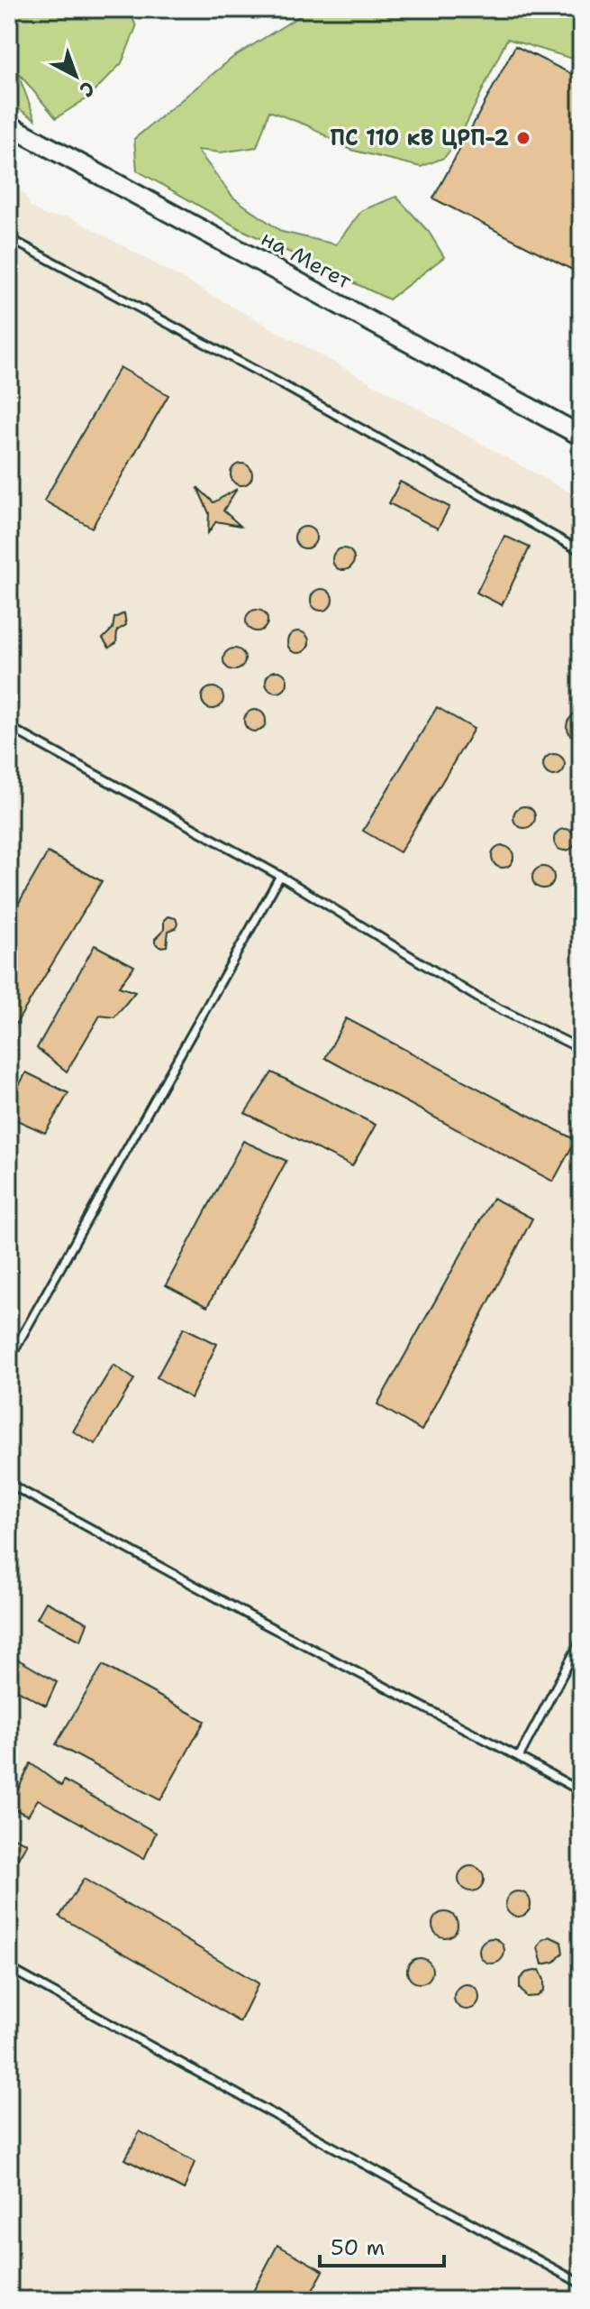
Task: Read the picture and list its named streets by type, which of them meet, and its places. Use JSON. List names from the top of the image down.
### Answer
{
  "streets": {
    "street": ["на Мегет"]
  },
  "places": ["ПС 110 кВ ЦРП-2"],
  "scale_bar": "50 m",
  "north": "bottom right"
}
